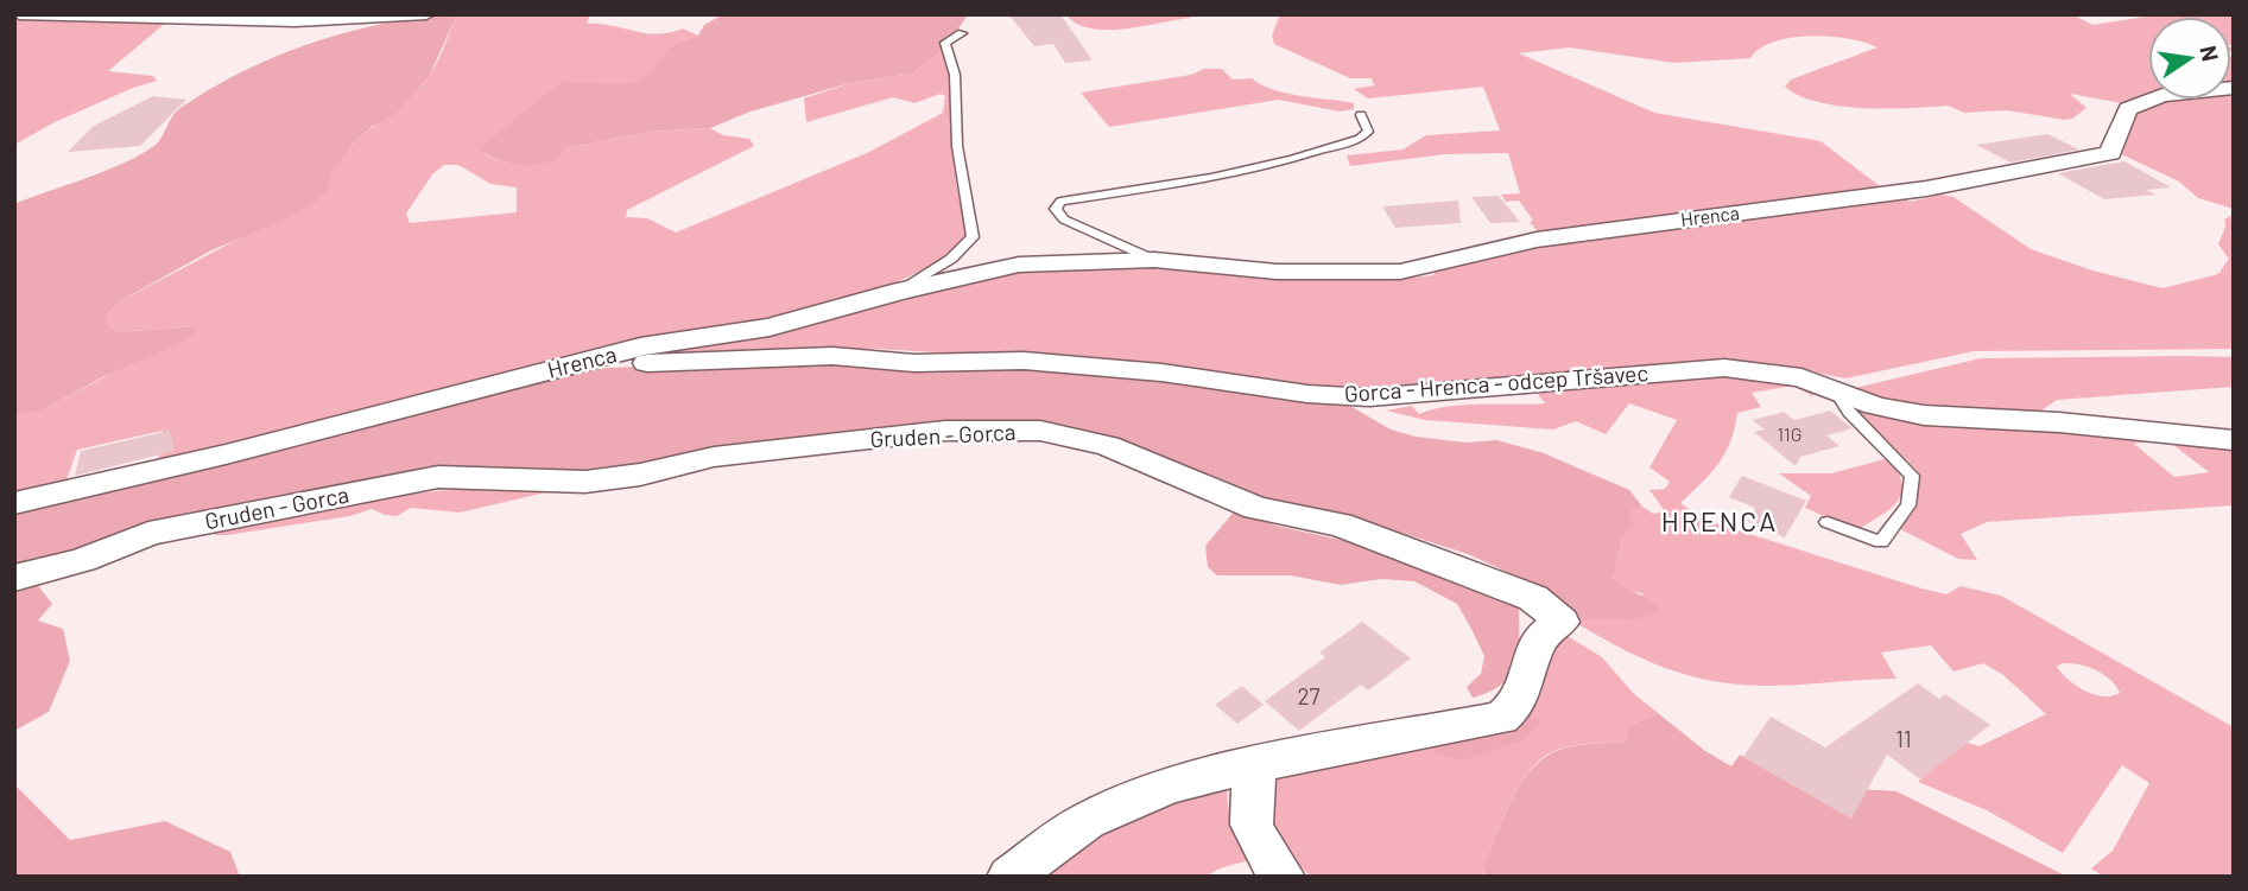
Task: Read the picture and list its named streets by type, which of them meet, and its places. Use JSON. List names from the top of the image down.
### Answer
{
  "streets": {
    "street": ["Hrenca", "Gorca - Hrenca - odcep Tršavec", "Gruden - Gorca"]
  },
  "crossings": [
    ["Hrenca", "Gorca - Hrenca - odcep Tršavec"]
  ],
  "districts": ["HRENCA"],
  "house_numbers": ["11G", "27", "11"],
  "north": "right"
}
